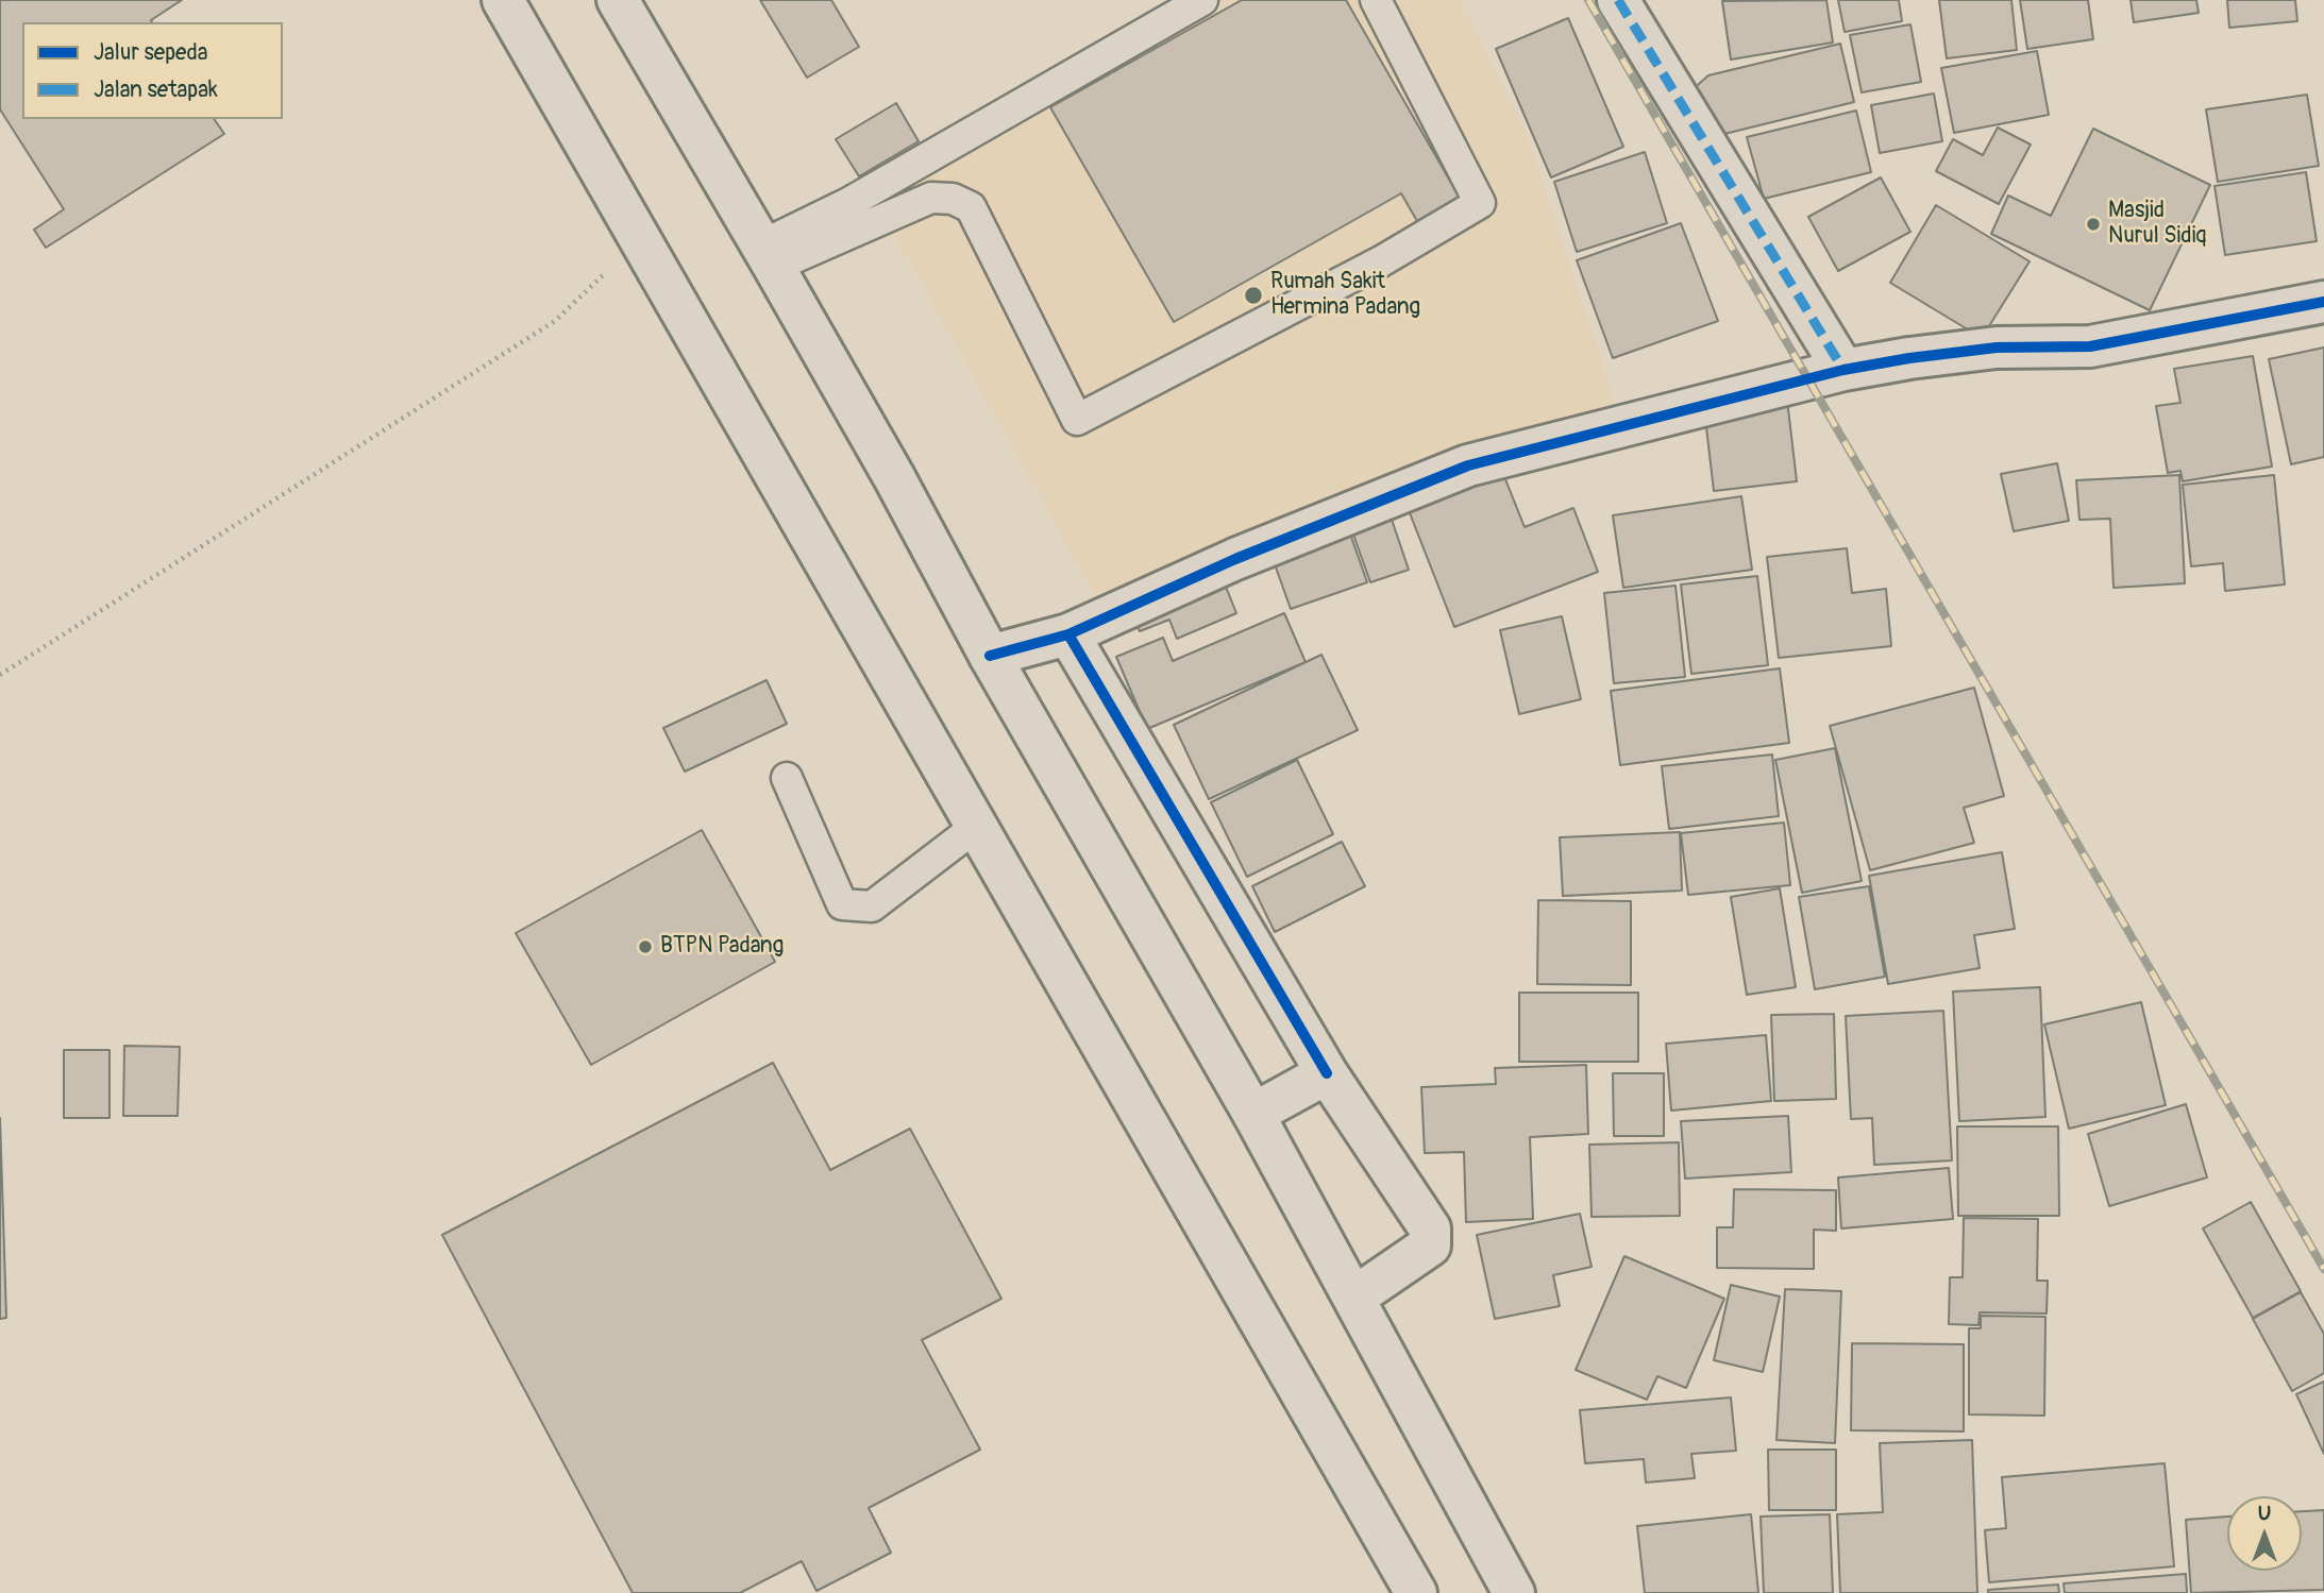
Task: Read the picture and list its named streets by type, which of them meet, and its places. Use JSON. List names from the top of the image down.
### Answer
{
  "places": ["Masjid Nurul Sidiq", "Rumah Sakit Hermina Padang", "BTPN Padang"],
  "legend": ["Jalur sepeda", "Jalan setapak"],
  "north": "top"
}
